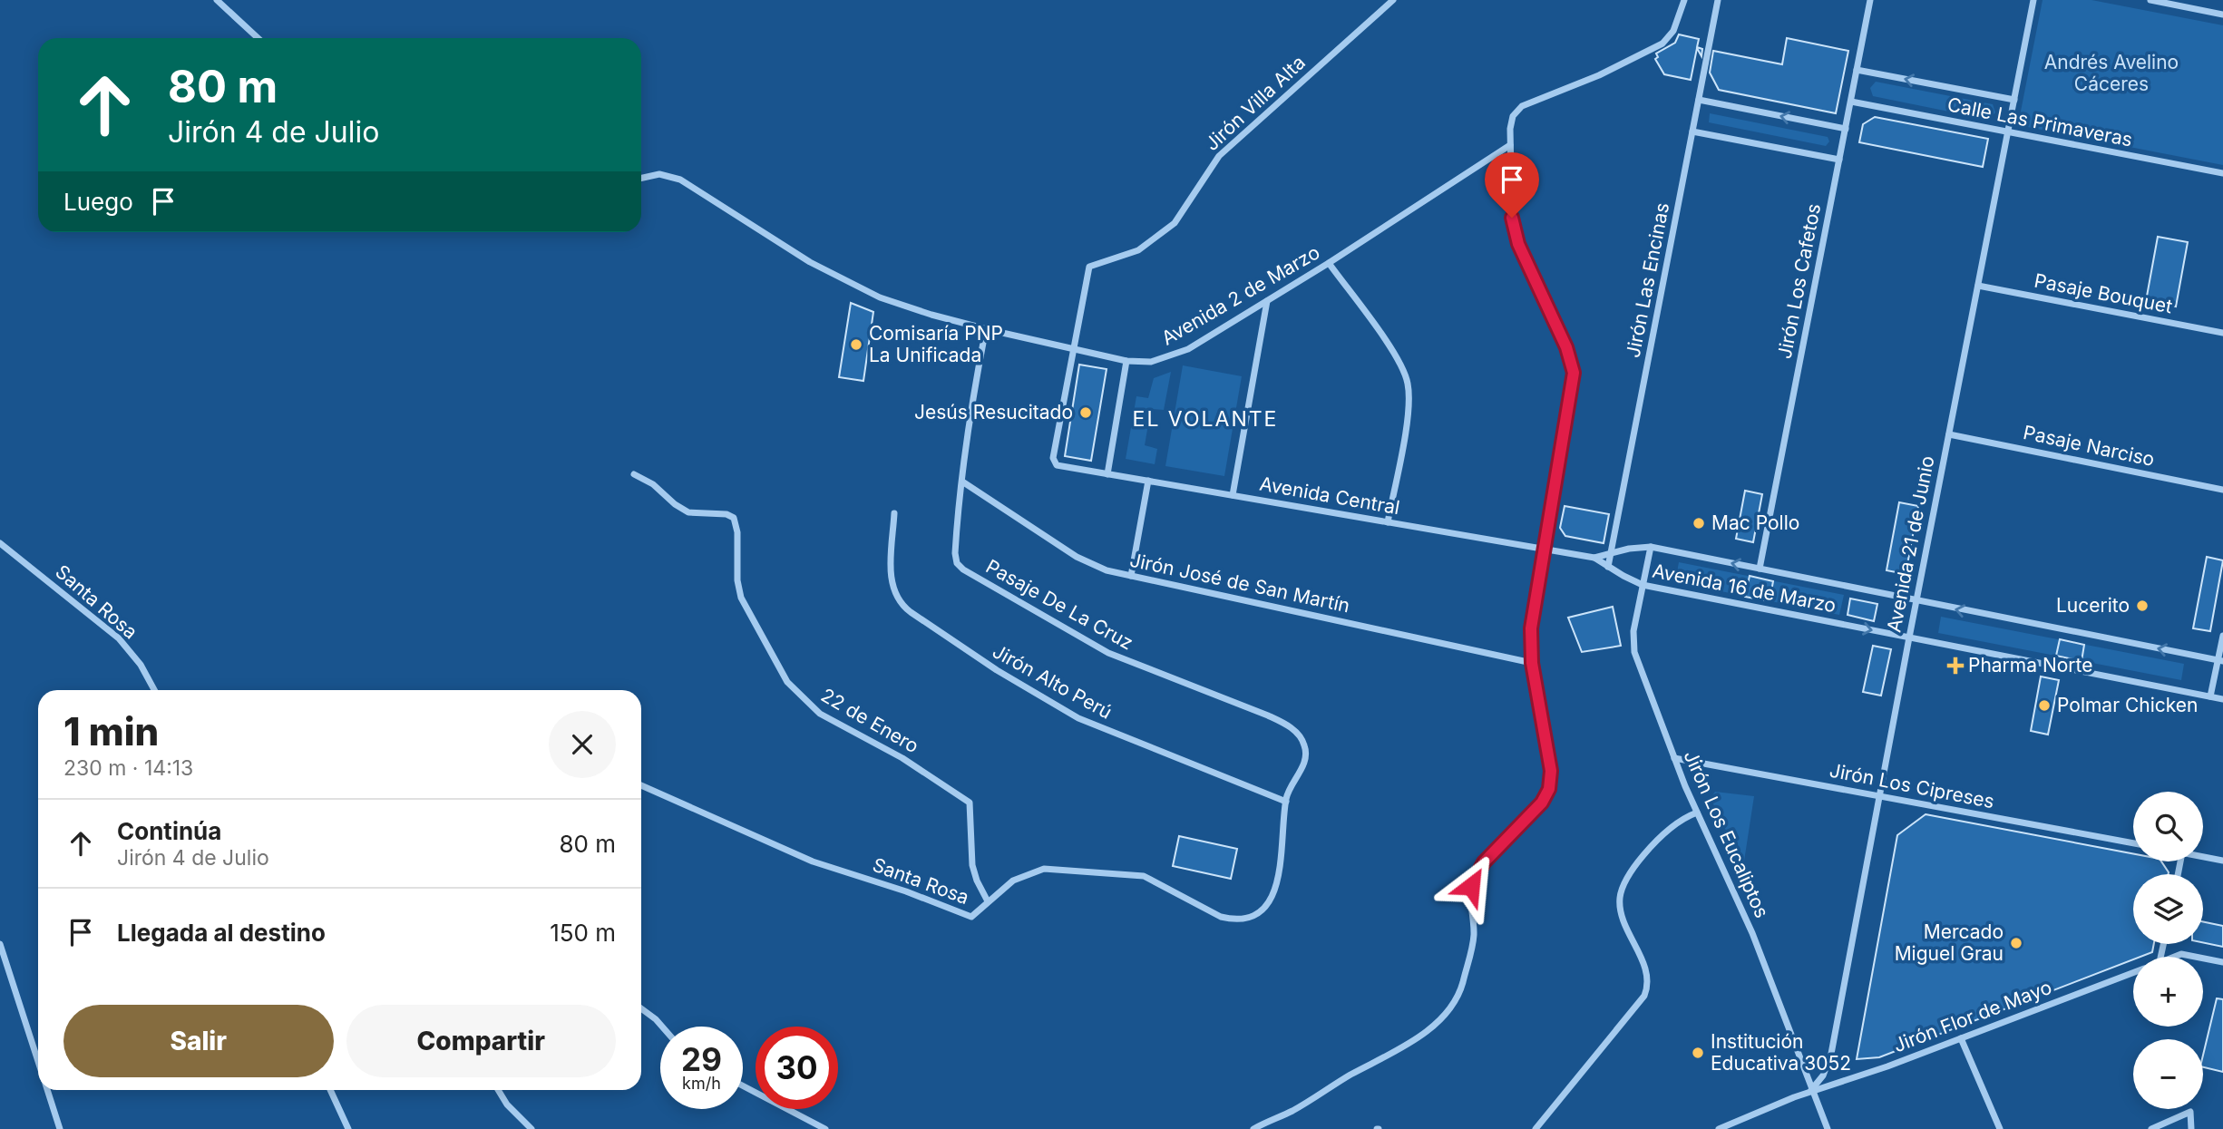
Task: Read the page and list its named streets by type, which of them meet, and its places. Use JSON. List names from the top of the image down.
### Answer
{
  "streets": {
    "street": [
      "Jirón Villa Alta",
      "Calle Las Primaveras",
      "Jirón Las Encinas",
      "Jirón Los Cafetos",
      "Pasaje Bouquet",
      "Avenida 2 de Marzo",
      "Pasaje Narciso",
      "Avenida Central",
      "Avenida 21 de Junio",
      "Jirón José de San Martín",
      "Avenida 16 de Marzo",
      "Santa Rosa",
      "Pasaje De La Cruz",
      "Jirón Alto Perú",
      "22 de Enero",
      "Jirón Los Cipreses",
      "Jirón Los Eucaliptos",
      "Jirón Flor de Mayo"
    ]
  },
  "crossings": [
    ["Jirón Villa Alta", "Avenida 2 de Marzo"],
    ["Jirón Villa Alta", "Avenida Central"],
    ["Calle Las Primaveras", "Jirón Los Cafetos"],
    ["Calle Las Primaveras", "Avenida 21 de Junio"],
    ["Jirón Las Encinas", "Avenida 16 de Marzo"],
    ["Jirón Los Cafetos", "Avenida 16 de Marzo"],
    ["Pasaje Bouquet", "Avenida 21 de Junio"],
    ["Avenida 2 de Marzo", "Avenida Central"],
    ["Avenida 2 de Marzo", "Pasaje De La Cruz"],
    ["Pasaje Narciso", "Avenida 21 de Junio"],
    ["Avenida Central", "Avenida 16 de Marzo"],
    ["Avenida 21 de Junio", "Avenida 16 de Marzo"],
    ["Avenida 21 de Junio", "Jirón Los Cipreses"],
    ["Avenida 21 de Junio", "Jirón Los Eucaliptos"],
    ["Avenida 21 de Junio", "Jirón Flor de Mayo"],
    ["Jirón José de San Martín", "Pasaje De La Cruz"],
    ["Avenida 16 de Marzo", "Jirón Los Eucaliptos"],
    ["Santa Rosa", "Pasaje De La Cruz"],
    ["Santa Rosa", "Jirón Alto Perú"],
    ["Santa Rosa", "22 de Enero"],
    ["Pasaje De La Cruz", "Jirón Alto Perú"],
    ["Jirón Los Cipreses", "Jirón Los Eucaliptos"],
    ["Jirón Los Eucaliptos", "Jirón Flor de Mayo"]
  ],
  "districts": ["EL VOLANTE"],
  "parks": ["Andrés Avelino Cáceres"],
  "places": {
    "other": [
      "Comisaría PNP La Unificada",
      "Jesús Resucitado",
      "Mac Pollo",
      "Lucerito",
      "Polmar Chicken",
      "Mercado Miguel Grau",
      "Institución Educativa 3052"
    ],
    "health": ["Pharma Norte"]
  },
  "page": {
    "turn": ["80 m", "Jirón 4 de Julio"],
    "then": "Luego",
    "heading": ["1 min", "230 m · 14:13"],
    "map_buttons": ["+", "−"],
    "list": [
      {
        "name": "Continúa",
        "note": "Jirón 4 de Julio",
        "value": "80 m"
      },
      {
        "name": "Llegada al destino",
        "value": "150 m"
      }
    ],
    "buttons": ["Salir", "Compartir"],
    "speed": "29 km/h",
    "limit": "30"
  }
}
